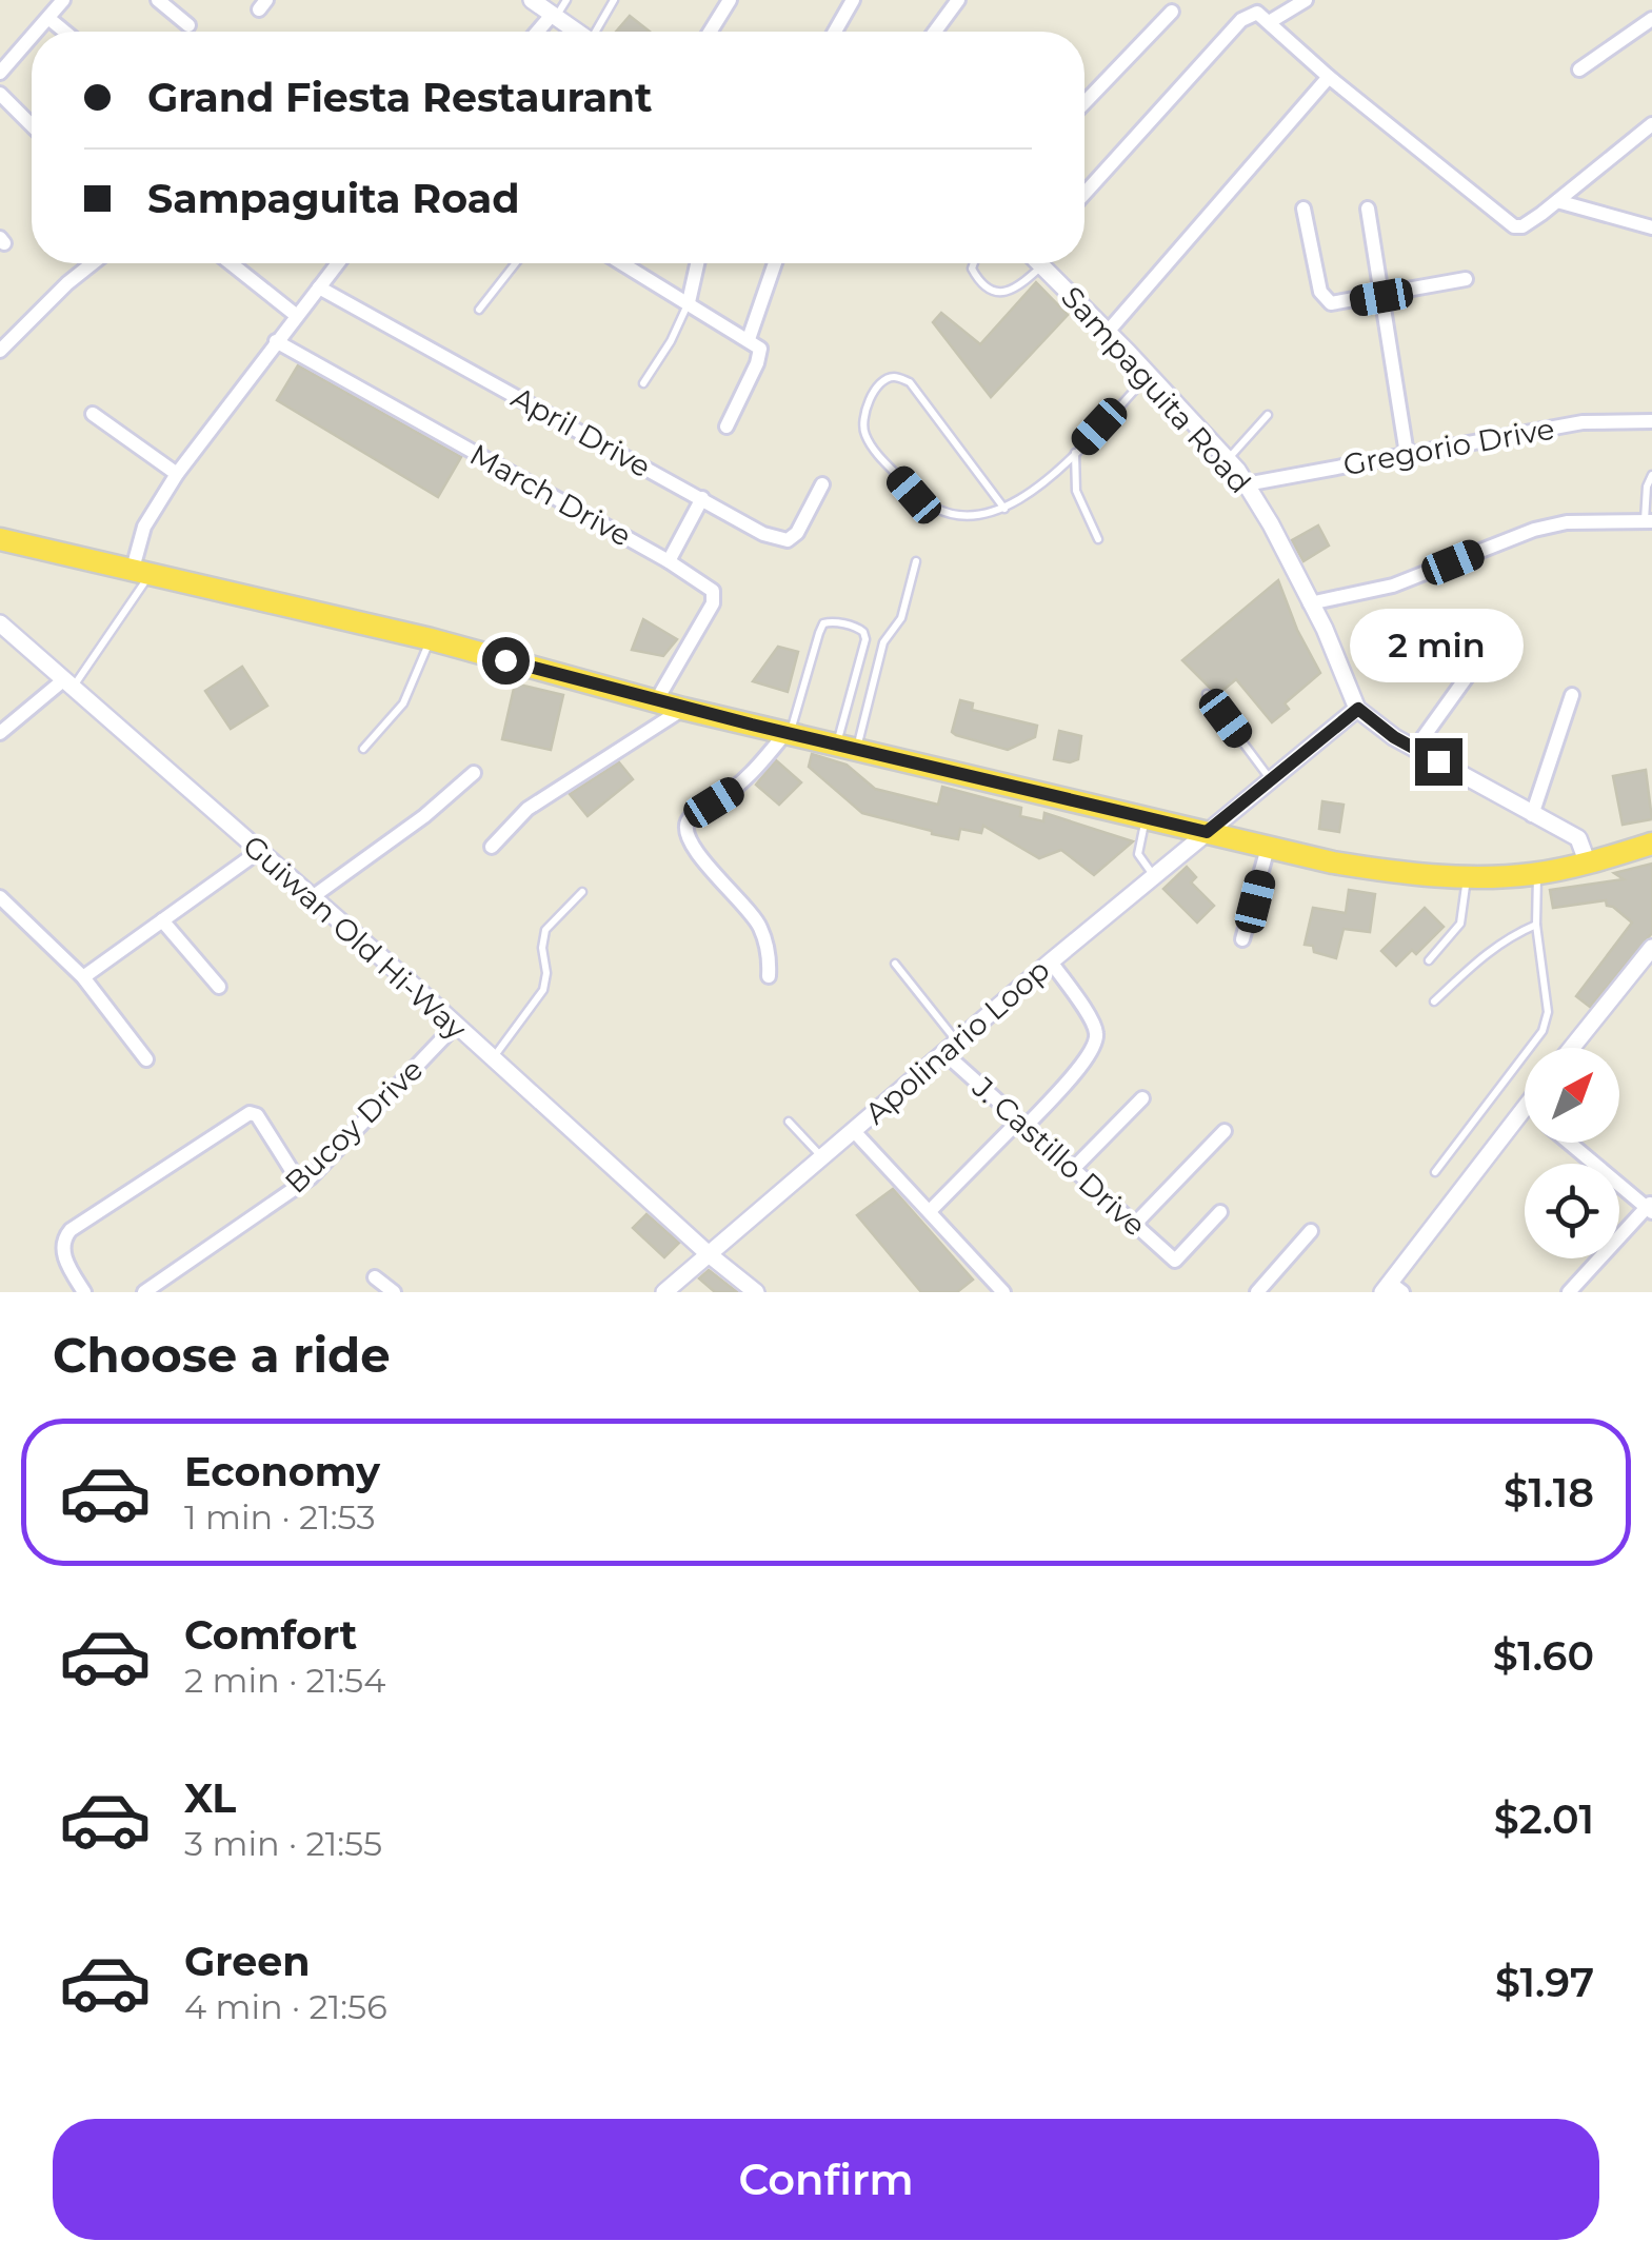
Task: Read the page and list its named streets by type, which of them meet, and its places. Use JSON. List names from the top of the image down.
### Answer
{
  "streets": {
    "street": [
      "Sampaguita Road",
      "April Drive",
      "Gregorio Drive",
      "March Drive",
      "Guiwan Old Hi-Way",
      "Apolinario Loop",
      "Bucoy Drive",
      "J. Castillo Drive"
    ]
  },
  "crossings": [
    ["Sampaguita Road", "Gregorio Drive"],
    ["Guiwan Old Hi-Way", "Apolinario Loop"],
    ["Guiwan Old Hi-Way", "Bucoy Drive"],
    ["Apolinario Loop", "J. Castillo Drive"]
  ],
  "north": "top right",
  "page": {
    "banner": ["Grand Fiesta Restaurant", "Sampaguita Road"],
    "bubble": "2 min",
    "heading": "Choose a ride",
    "list": [
      {
        "name": "Economy",
        "note": "1 min · 21:53",
        "value": "$1.18"
      },
      {
        "name": "Comfort",
        "note": "2 min · 21:54",
        "value": "$1.60"
      },
      {
        "name": "XL",
        "note": "3 min · 21:55",
        "value": "$2.01"
      },
      {
        "name": "Green",
        "note": "4 min · 21:56",
        "value": "$1.97"
      }
    ],
    "buttons": "Confirm"
  }
}
